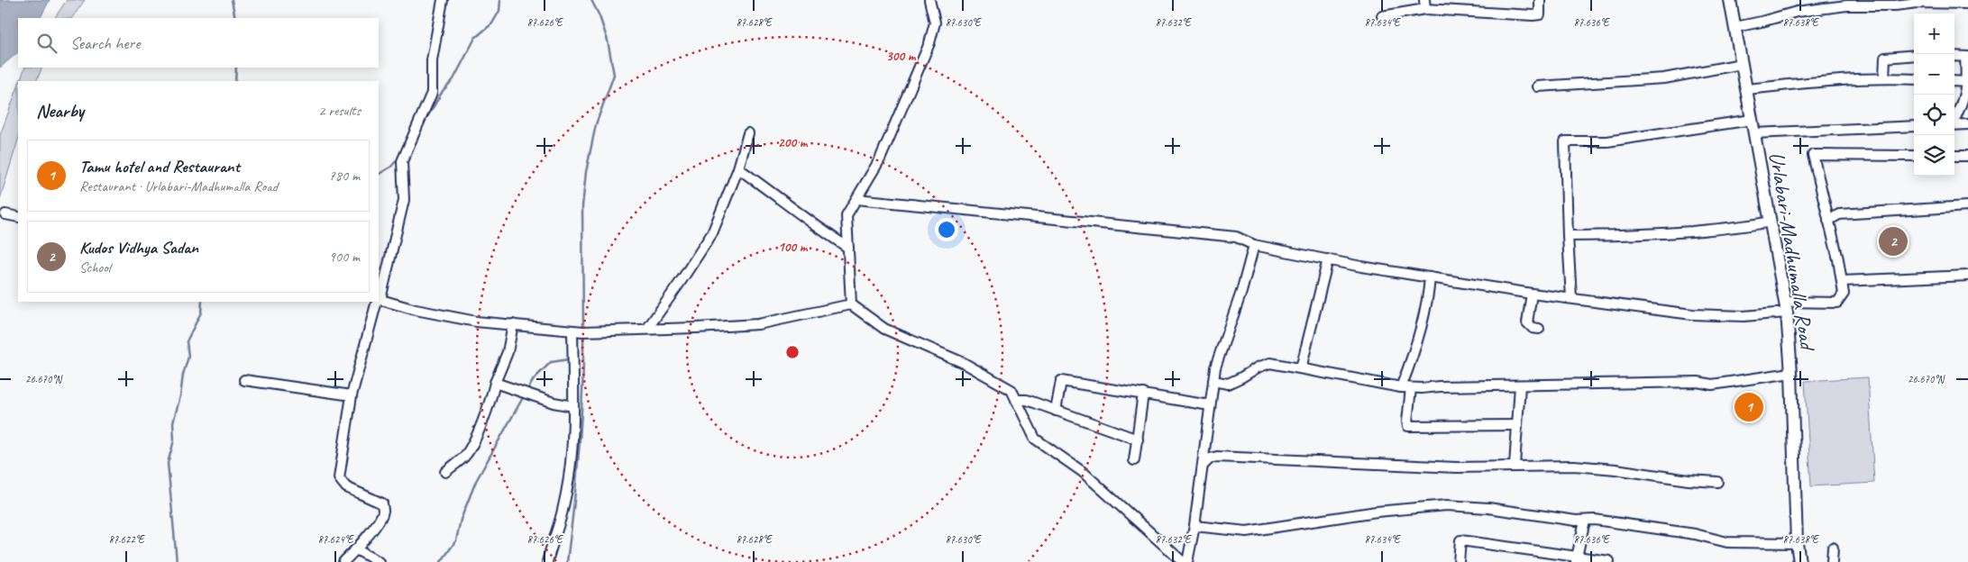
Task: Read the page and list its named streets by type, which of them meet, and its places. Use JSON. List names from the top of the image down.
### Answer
{
  "streets": {
    "main road": ["Urlabari-Madhumalla Road"]
  },
  "page": {
    "map_buttons": ["+", "−"],
    "search": "Search here",
    "heading": ["Nearby", "2 results"],
    "list": [
      {
        "mark": "1",
        "name": "Tamu hotel and Restaurant",
        "note": "Restaurant · Urlabari-Madhumalla Road",
        "value": "780 m"
      },
      {
        "mark": "2",
        "name": "Kudos Vidhya Sadan",
        "note": "School",
        "value": "900 m"
      }
    ],
    "pins": ["2", "1"]
  },
  "coordinates": [
    "87.626°E",
    "87.628°E",
    "87.630°E",
    "87.632°E",
    "87.634°E",
    "87.636°E",
    "87.638°E",
    "26.670°N",
    "87.622°E",
    "87.624°E"
  ],
  "rings": ["300 m", "200 m", "100 m"]
}
